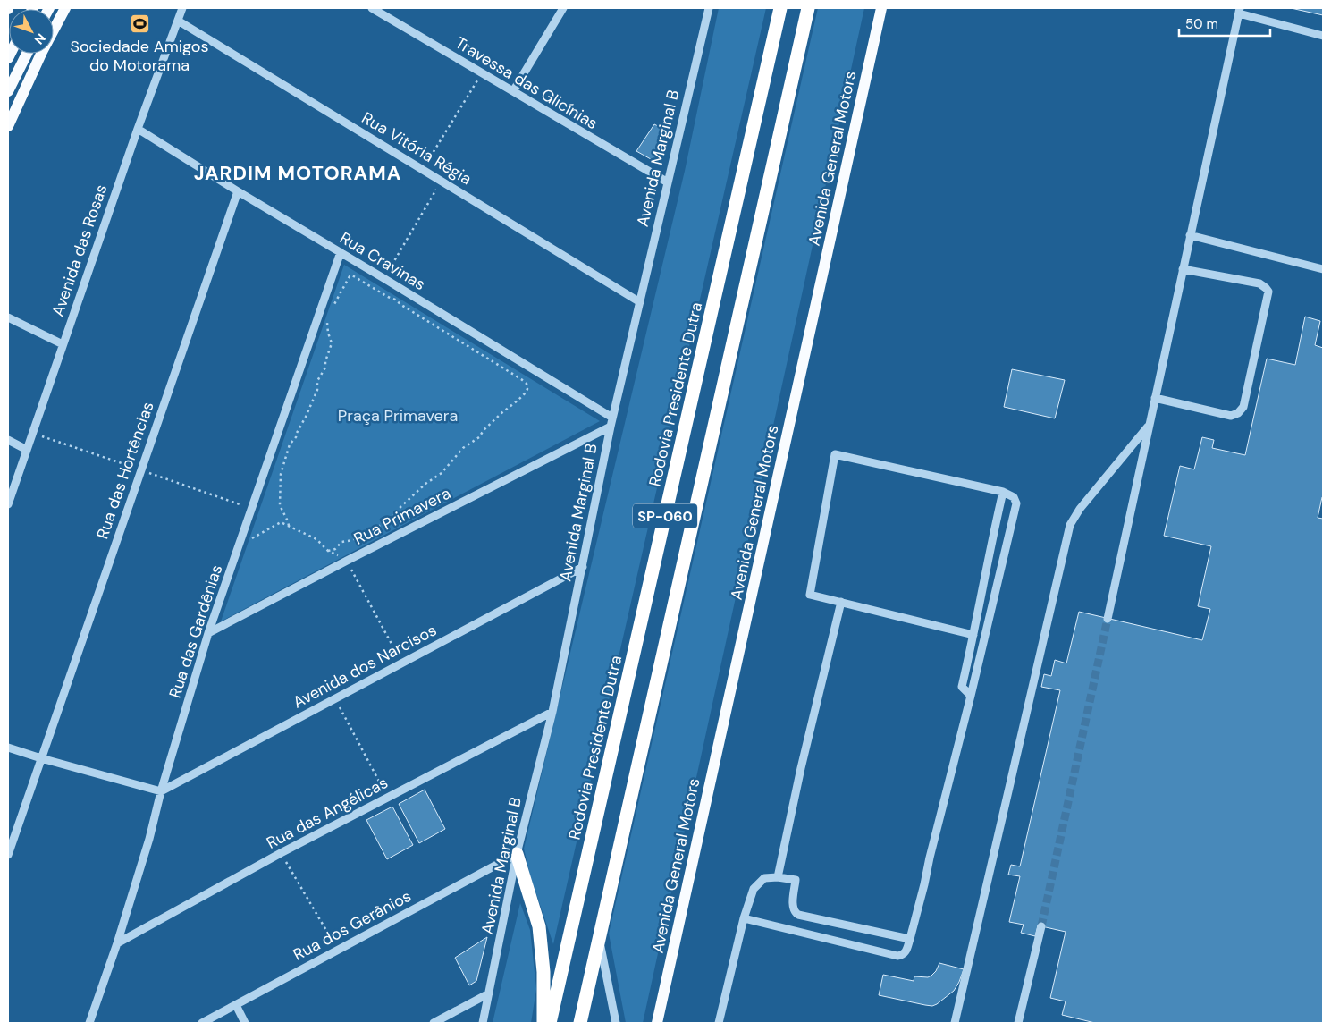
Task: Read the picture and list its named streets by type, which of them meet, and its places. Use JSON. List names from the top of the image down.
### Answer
{
  "streets": {
    "highway": ["Rodovia Presidente Dutra", "SP-060"],
    "main road": ["Avenida General Motors"],
    "street": [
      "Travessa das Glicínias",
      "Rua Vitória Régia",
      "Avenida Marginal B",
      "Avenida das Rosas",
      "Rua Cravinas",
      "Rua das Hortências",
      "Rua Primavera",
      "Rua das Gardênias",
      "Avenida dos Narcisos",
      "Rua das Angélicas",
      "Rua dos Gerânios"
    ]
  },
  "crossings": [
    ["Travessa das Glicínias", "Avenida Marginal B"],
    ["Rua Vitória Régia", "Avenida Marginal B"],
    ["Rua Vitória Régia", "Avenida das Rosas"],
    ["Avenida Marginal B", "Rua Cravinas"],
    ["Avenida Marginal B", "Rua Primavera"],
    ["Avenida Marginal B", "Avenida dos Narcisos"],
    ["Avenida Marginal B", "Rua das Angélicas"],
    ["Avenida Marginal B", "Rua dos Gerânios"],
    ["Avenida das Rosas", "Rua Cravinas"],
    ["Rua Cravinas", "Rua das Hortências"],
    ["Rua Cravinas", "Rua das Gardênias"],
    ["Rua Primavera", "Rua das Gardênias"],
    ["Rua das Gardênias", "Avenida dos Narcisos"],
    ["Rua das Gardênias", "Rua das Angélicas"]
  ],
  "districts": ["JARDIM MOTORAMA"],
  "parks": ["Praça Primavera"],
  "places": {
    "sports": ["Sociedade Amigos do Motorama"]
  },
  "scale_bar": "50 m",
  "north": "bottom right"
}
